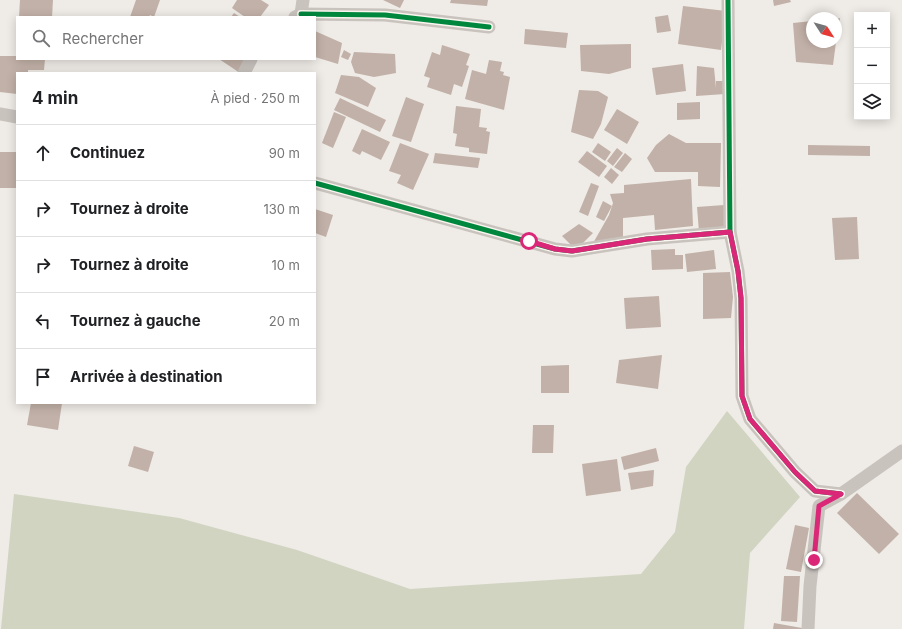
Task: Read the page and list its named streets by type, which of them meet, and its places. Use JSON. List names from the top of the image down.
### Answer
{
  "north": "bottom right",
  "page": {
    "map_buttons": ["+", "−"],
    "search": "Rechercher",
    "heading": ["4 min", "À pied · 250 m"],
    "list": [
      ["Continuez", "90 m"],
      ["Tournez à droite", "130 m"],
      ["Tournez à droite", "10 m"],
      ["Tournez à gauche", "20 m"],
      "Arrivée à destination"
    ]
  }
}
